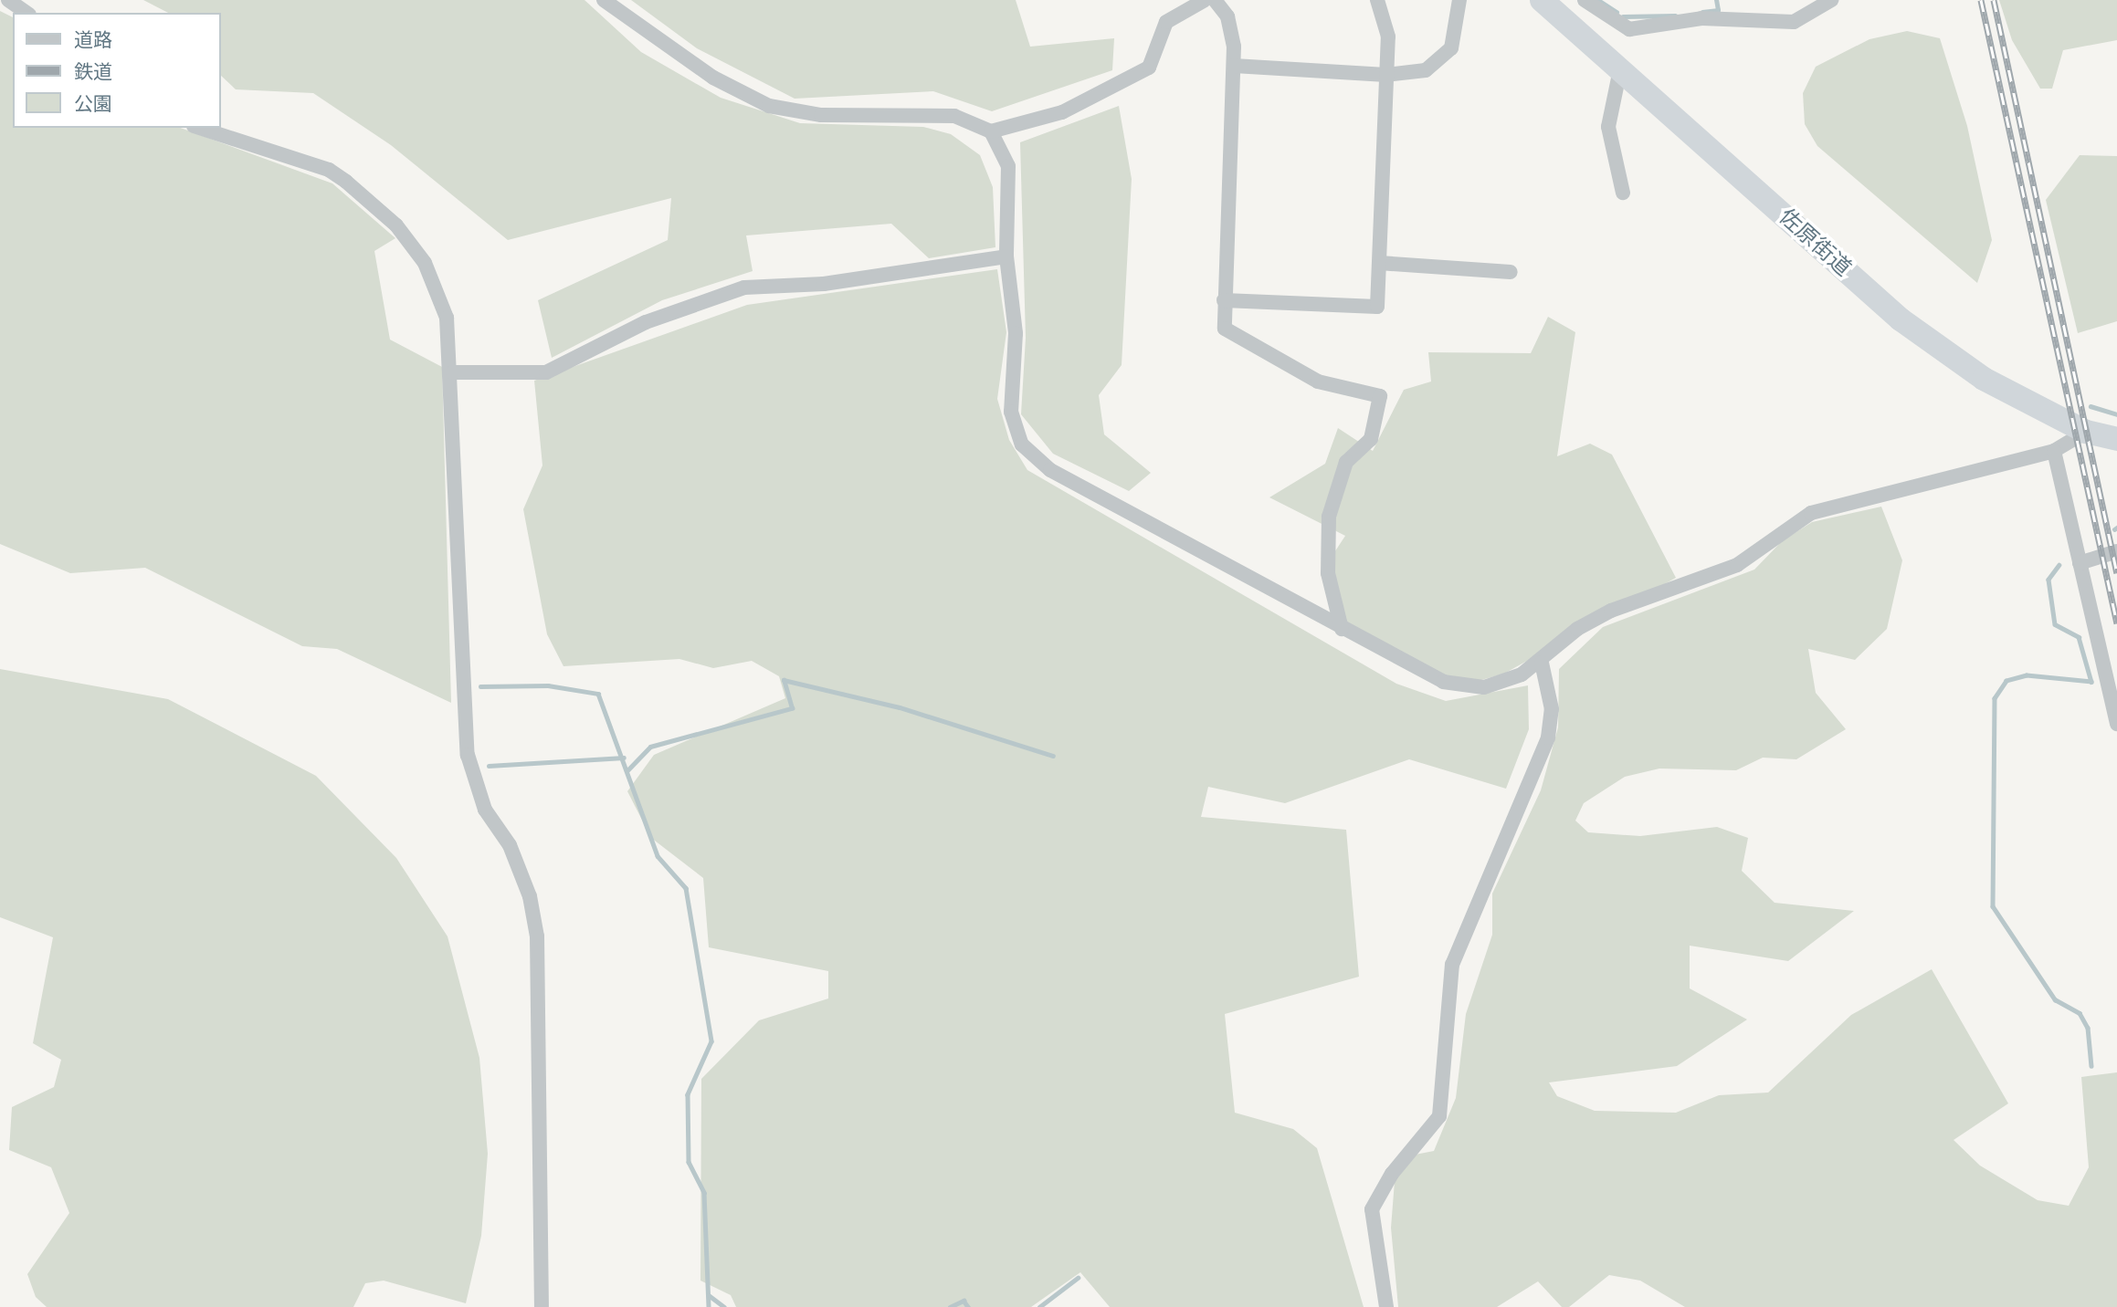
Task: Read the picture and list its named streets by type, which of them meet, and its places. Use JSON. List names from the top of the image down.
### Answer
{
  "streets": {
    "highway": ["佐原街道"]
  },
  "legend": ["道路", "鉄道", "公園"]
}
